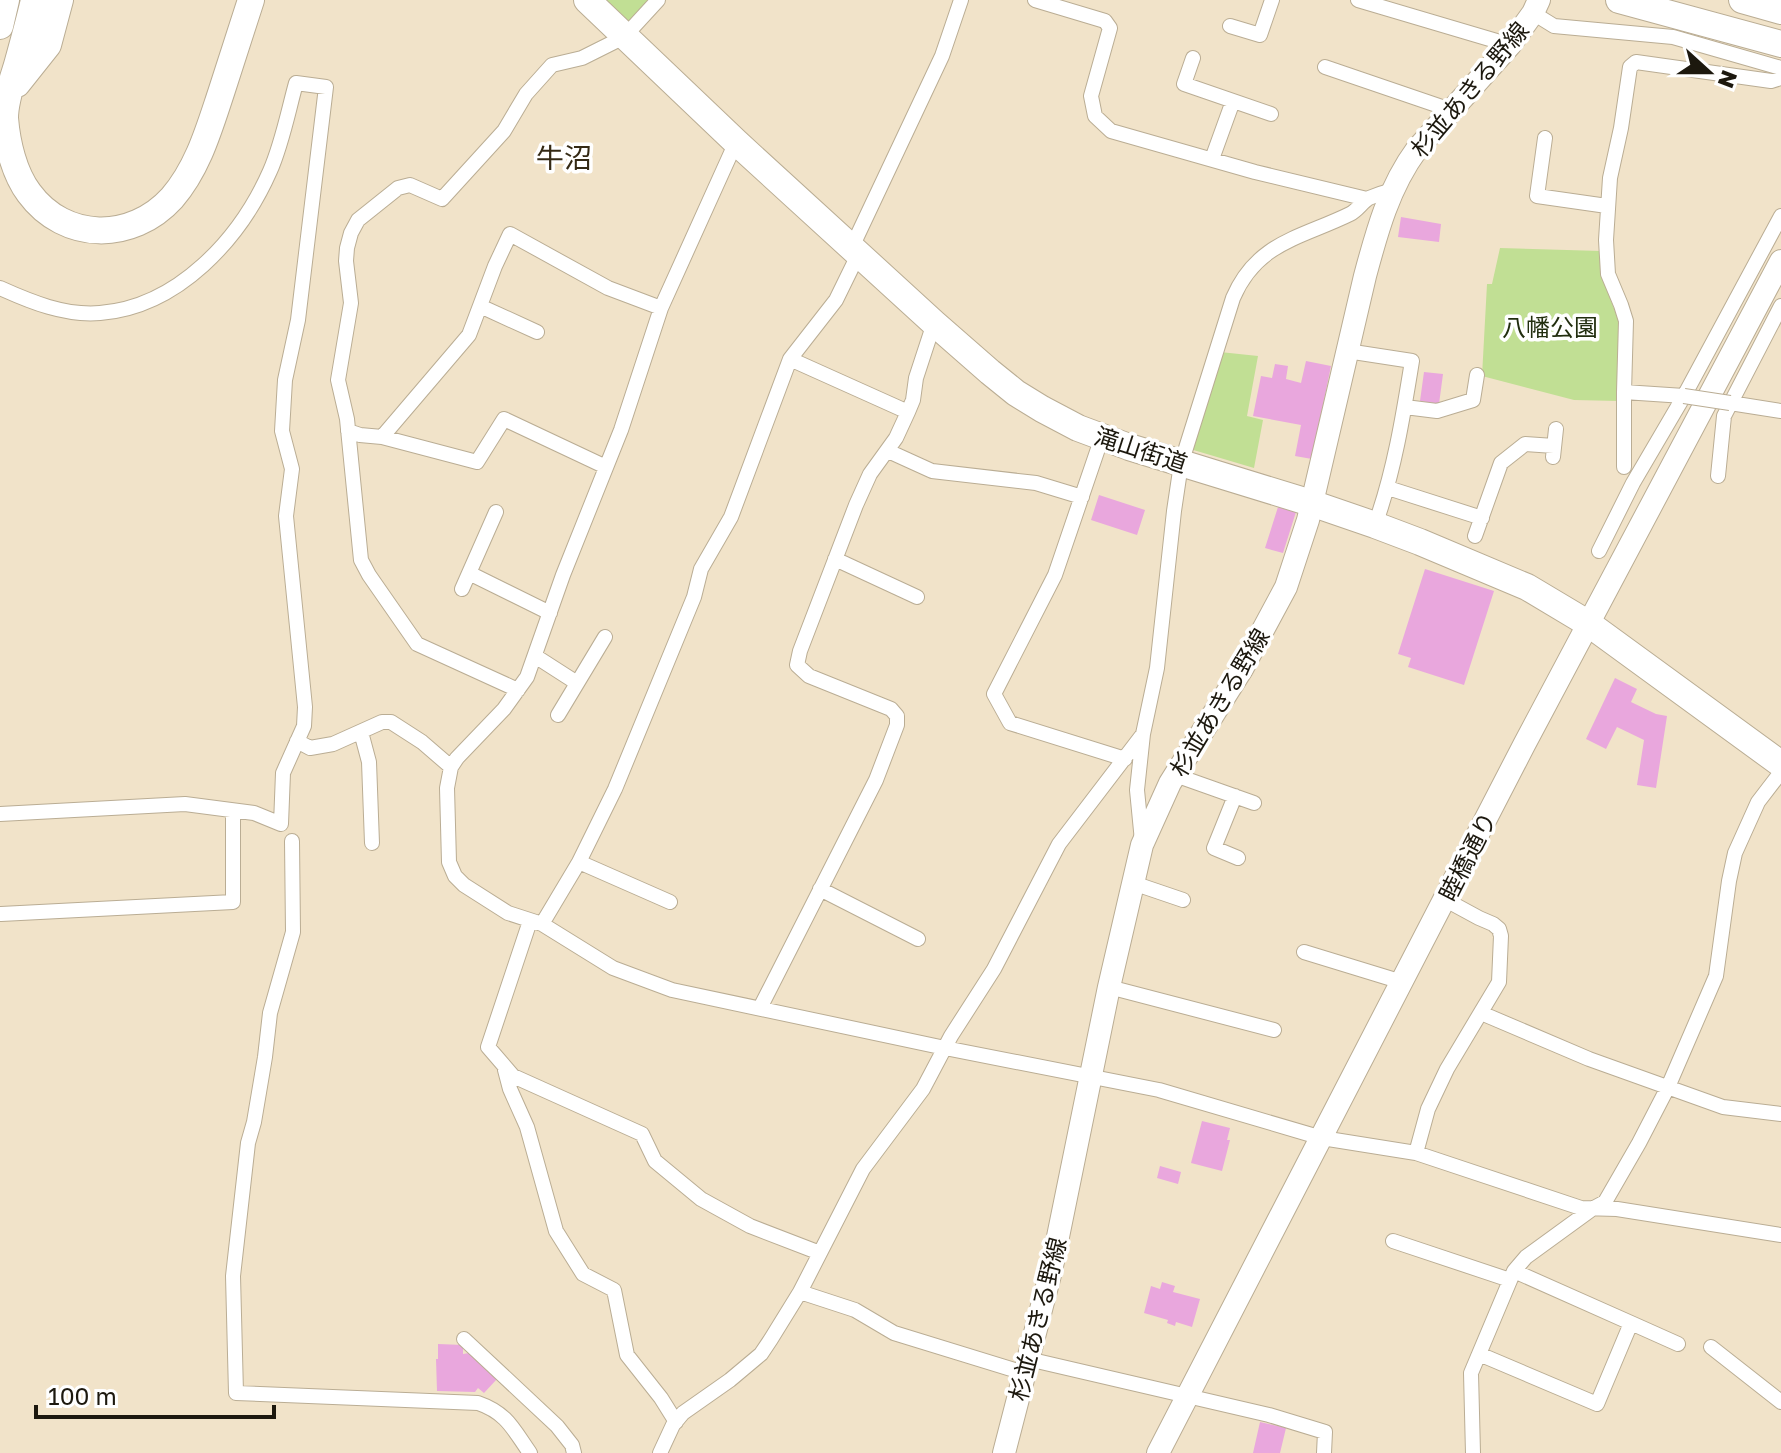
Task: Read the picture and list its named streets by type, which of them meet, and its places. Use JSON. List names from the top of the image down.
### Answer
{
  "streets": {
    "highway": ["滝山街道"],
    "main road": ["杉並あきる野線", "睦橋通り"]
  },
  "crossings": [
    ["杉並あきる野線", "滝山街道"],
    ["滝山街道", "睦橋通り"]
  ],
  "districts": ["牛沼"],
  "parks": ["八幡公園"],
  "scale_bar": "100 m",
  "north": "right"
}
